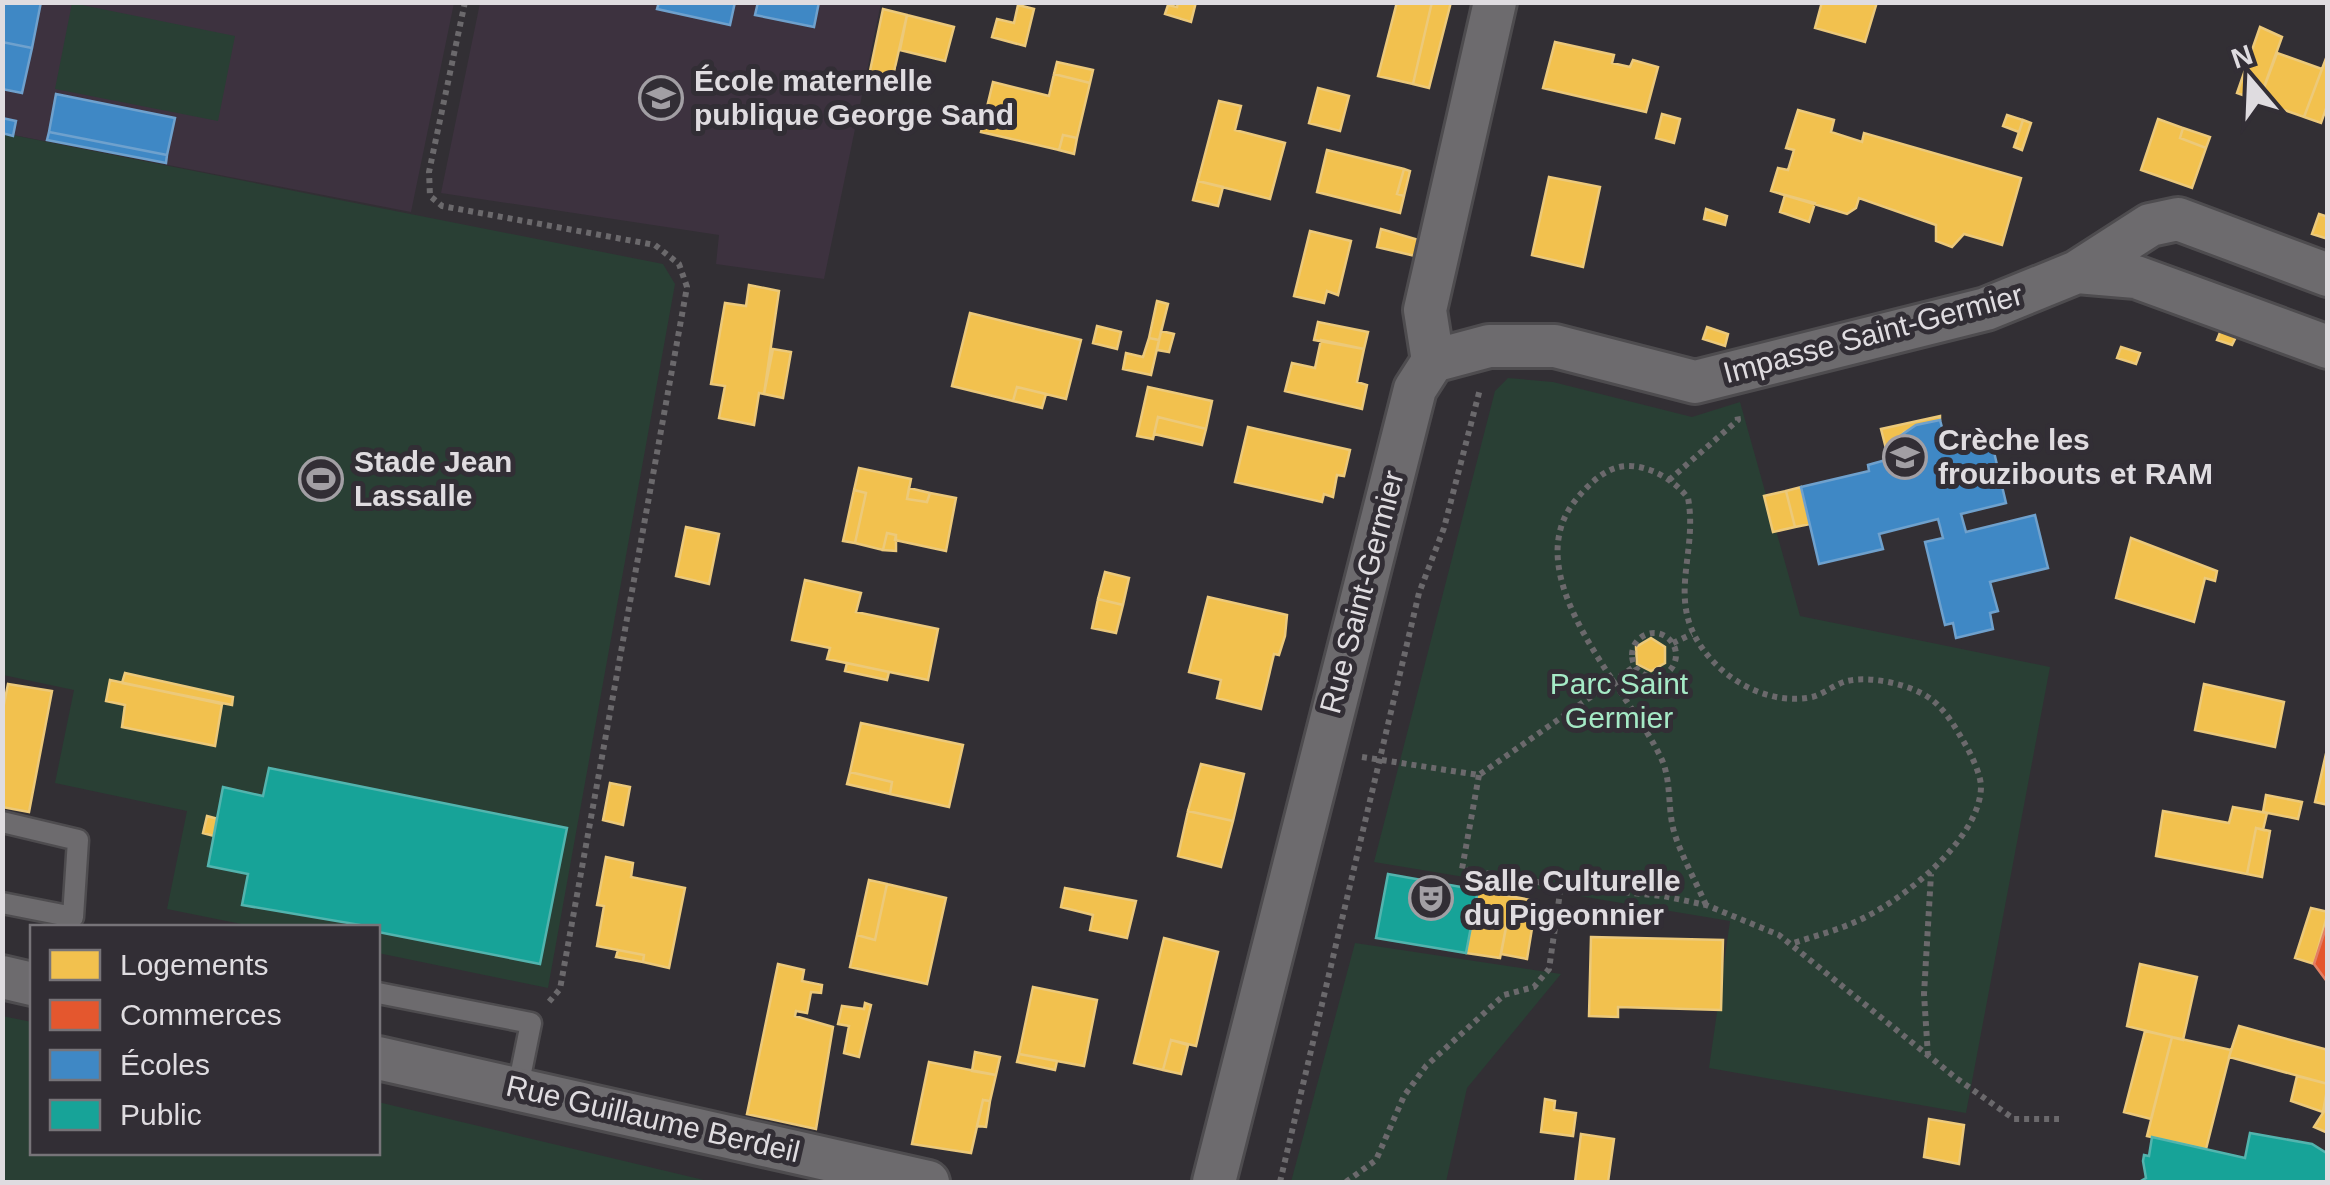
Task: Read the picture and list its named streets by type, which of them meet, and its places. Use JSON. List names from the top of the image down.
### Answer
{
  "streets": {
    "street": ["Impasse Saint-Germier", "Rue Saint-Germier", "Rue Guillaume Berdeil"]
  },
  "crossings": [
    ["Impasse Saint-Germier", "Rue Saint-Germier"]
  ],
  "parks": ["Parc Saint Germier"],
  "places": {
    "school or university": ["École maternelle publique George Sand", "Crèche les frouzibouts et RAM"],
    "sports": ["Stade Jean Lassalle"],
    "theatre": ["Salle Culturelle du Pigeonnier"]
  },
  "legend": [
    "Logements",
    "Commerces",
    "Écoles",
    "Public"
  ],
  "north": "top"
}
